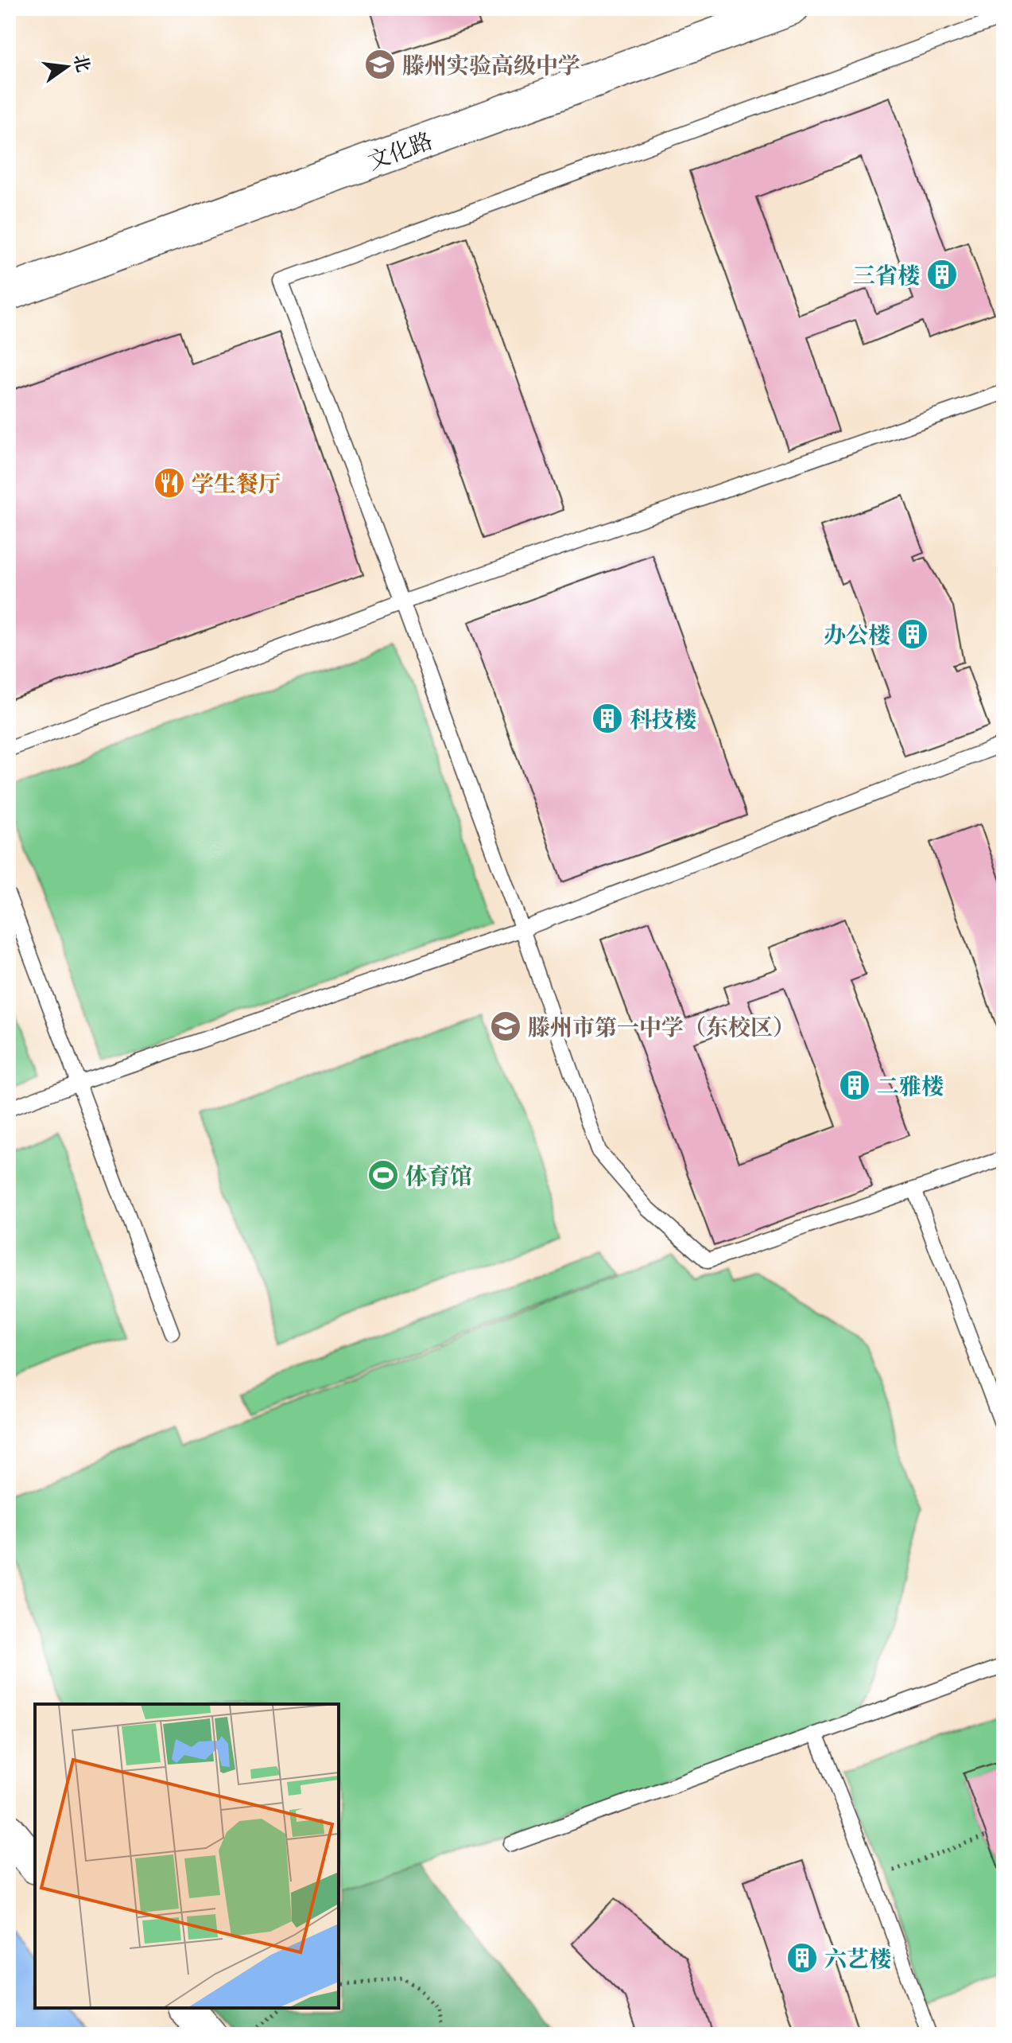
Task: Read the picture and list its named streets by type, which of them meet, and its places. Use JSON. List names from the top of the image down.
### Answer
{
  "streets": {
    "street": ["文化路"]
  },
  "places": {
    "school or university": ["滕州实验高级中学", "滕州市第一中学（东校区）"],
    "building": [
      "三省楼",
      "办公楼",
      "科技楼",
      "二雅楼",
      "六艺楼"
    ],
    "restaurant": ["学生餐厅"],
    "sports": ["体育馆"]
  },
  "north": "right"
}
